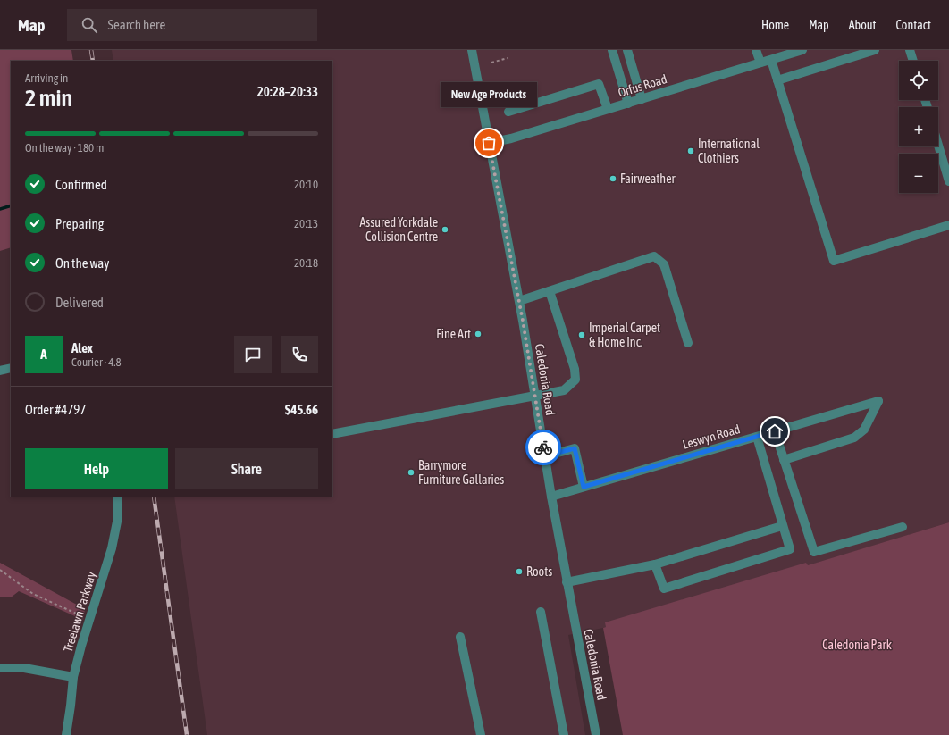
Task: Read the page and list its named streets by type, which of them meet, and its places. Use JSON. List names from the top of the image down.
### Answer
{
  "streets": {
    "street": [
      "Orfus Road",
      "Caledonia Road",
      "Leswyn Road",
      "Treelawn Parkway"
    ]
  },
  "crossings": [
    ["Orfus Road", "Caledonia Road"],
    ["Caledonia Road", "Leswyn Road"]
  ],
  "parks": ["Caledonia Park"],
  "places": [
    "New Age Products",
    "International Clothiers",
    "Fairweather",
    "Assured Yorkdale Collision Centre",
    "Fine Art",
    "Imperial Carpet & Home Inc.",
    "Barrymore Furniture Gallaries",
    "Roots"
  ],
  "page": {
    "header": "Map",
    "search": "Search here",
    "nav": [
      "Home",
      "Map",
      "About",
      "Contact"
    ],
    "map_buttons": ["+", "−"],
    "heading": ["2 min", "Arriving in", "20:28–20:33"],
    "panel": [
      "Alex",
      "Courier · 4.8",
      "Order #4797",
      "$45.66"
    ],
    "bubble": "New Age Products",
    "bar": "On the way · 180 m",
    "list": [
      ["Confirmed", "20:10"],
      ["Preparing", "20:13"],
      ["On the way", "20:18"],
      "Delivered"
    ],
    "round": "A",
    "buttons": ["Help", "Share"]
  }
}
